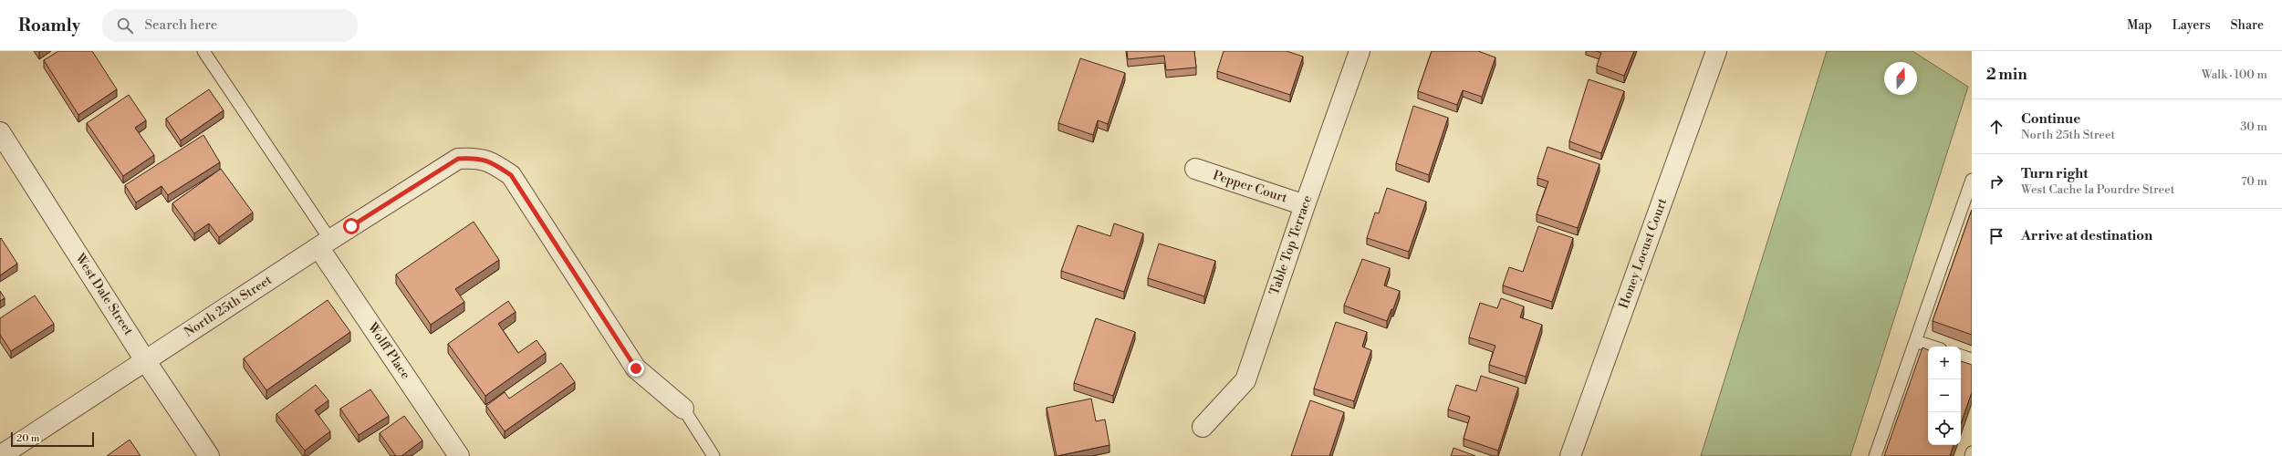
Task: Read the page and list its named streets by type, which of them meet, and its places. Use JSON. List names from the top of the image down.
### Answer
{
  "streets": {
    "street": [
      "Pepper Court",
      "Table Top Terrace",
      "Honey Locust Court",
      "West Dale Street",
      "North 25th Street",
      "Wolff Place"
    ]
  },
  "crossings": [
    ["Pepper Court", "Table Top Terrace"],
    ["West Dale Street", "North 25th Street"],
    ["North 25th Street", "Wolff Place"]
  ],
  "scale_bar": "20 m",
  "north": "top",
  "page": {
    "header": "Roamly",
    "search": "Search here",
    "nav": ["Map", "Layers", "Share"],
    "heading": ["2 min", "Walk · 100 m"],
    "list": [
      ["Continue", "North 25th Street", "30 m"],
      ["Turn right", "West Cache la Pourdre Street", "70 m"],
      "Arrive at destination"
    ],
    "map_buttons": ["+", "−"],
    "scale": "20 m"
  }
}
